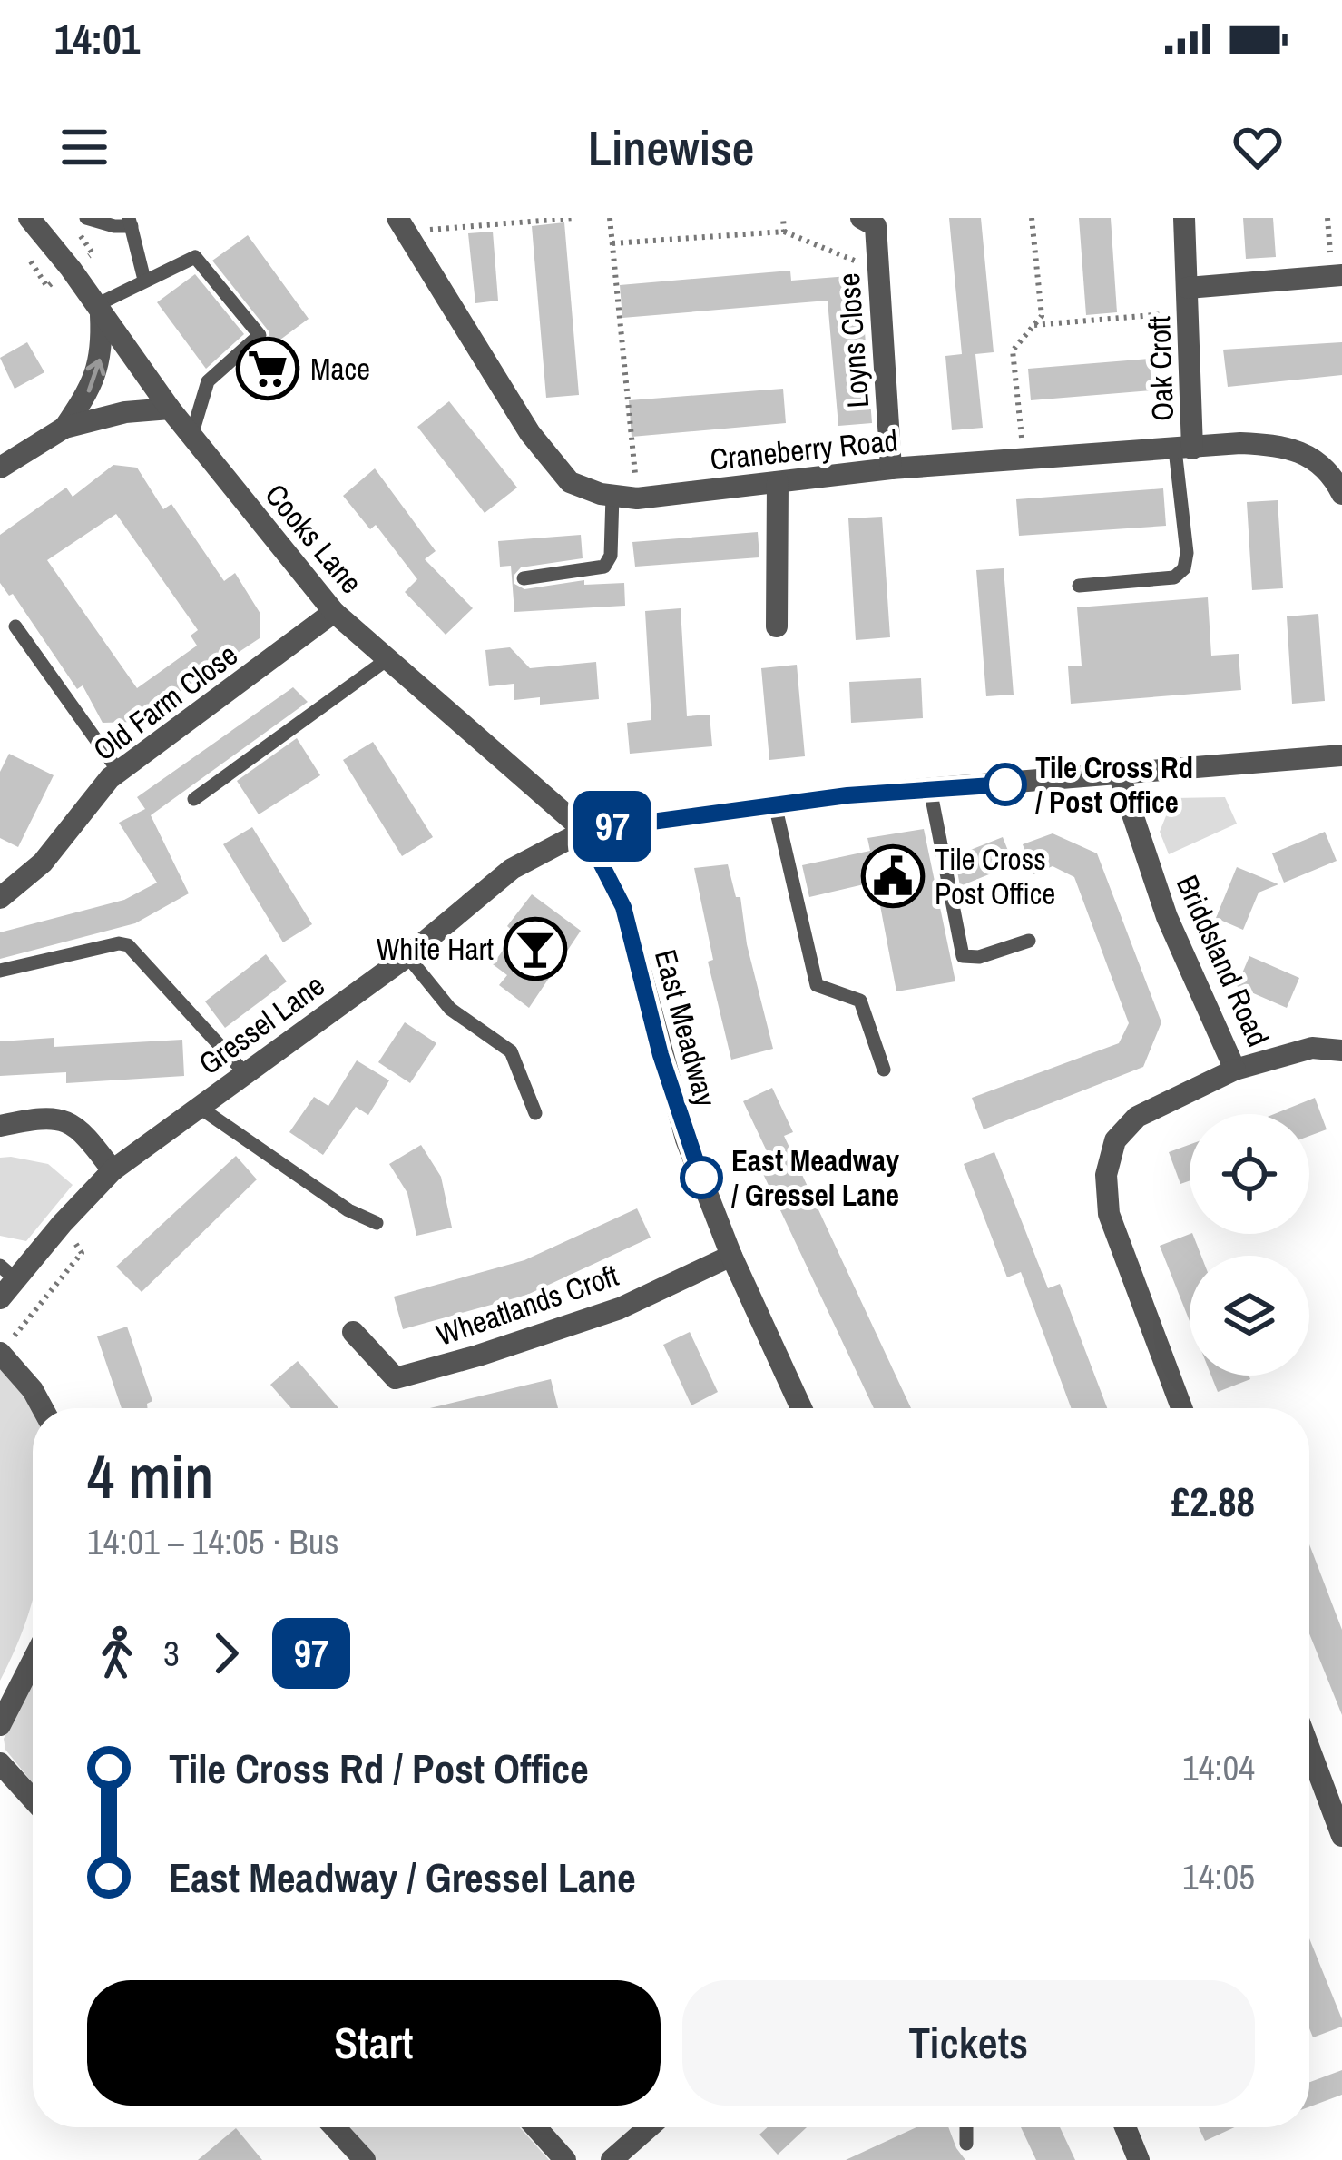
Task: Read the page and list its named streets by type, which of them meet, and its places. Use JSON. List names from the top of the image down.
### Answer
{
  "streets": {
    "street": [
      "Loyns Close",
      "Oak Croft",
      "Craneberry Road",
      "Cooks Lane",
      "Old Farm Close",
      "Briddsland Road",
      "Gressel Lane",
      "East Meadway",
      "Wheatlands Croft"
    ]
  },
  "crossings": [
    ["Loyns Close", "Craneberry Road"],
    ["Oak Croft", "Craneberry Road"],
    ["Cooks Lane", "Old Farm Close"],
    ["Cooks Lane", "Gressel Lane"],
    ["Cooks Lane", "East Meadway"],
    ["Briddsland Road", "Gressel Lane"],
    ["Gressel Lane", "East Meadway"],
    ["East Meadway", "Wheatlands Croft"]
  ],
  "places": {
    "supermarket": ["Mace"],
    "other": ["Tile Cross Rd / Post Office", "East Meadway / Gressel Lane"],
    "public building": ["Tile Cross Post Office"],
    "bar": ["White Hart"]
  },
  "lines": ["bus line 97"],
  "page": {
    "status": "14:01",
    "header": "Linewise",
    "on_map": "97",
    "heading": ["4 min", "14:01 – 14:05 · Bus", "£2.88"],
    "legs": ["3", "97"],
    "list": [
      {
        "name": "Tile Cross Rd / Post Office",
        "value": "14:04"
      },
      {
        "name": "East Meadway / Gressel Lane",
        "value": "14:05"
      }
    ],
    "buttons": ["Start", "Tickets"]
  }
}
